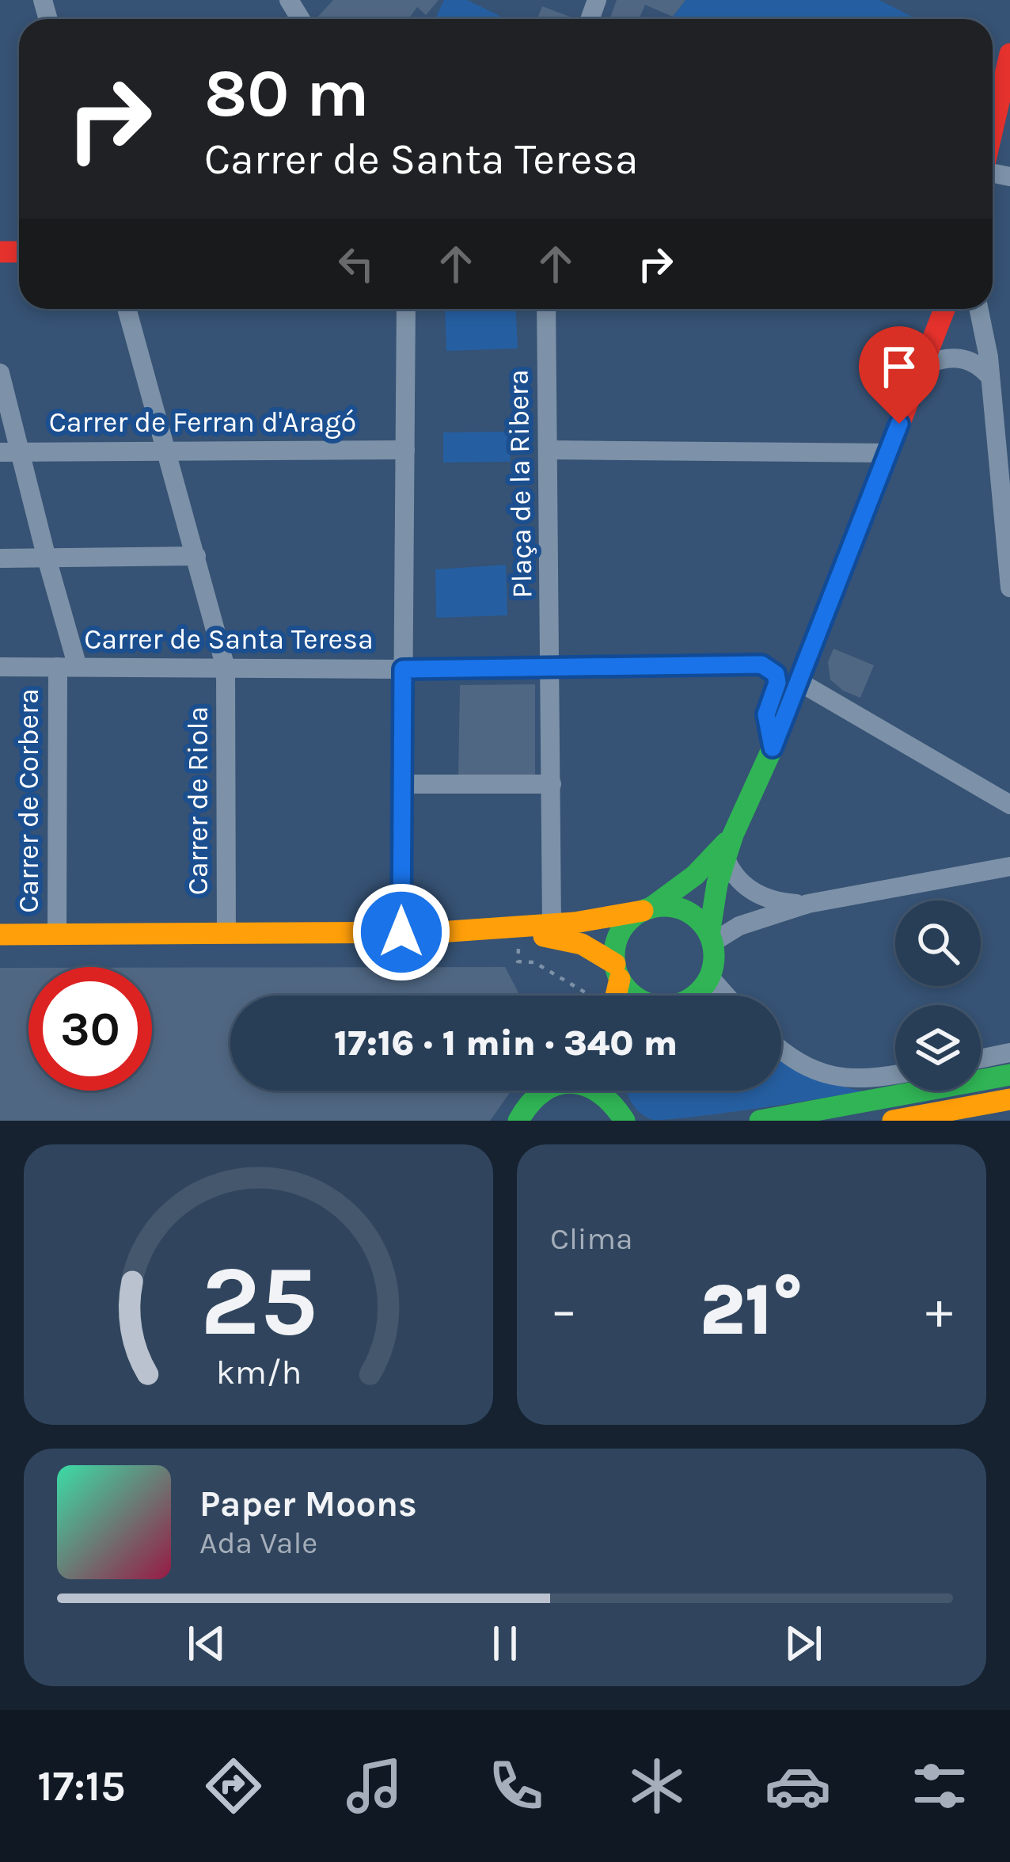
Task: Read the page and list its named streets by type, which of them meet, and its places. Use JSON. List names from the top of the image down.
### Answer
{
  "streets": {
    "street": [
      "Carrer de Ferran d'Aragó",
      "Plaça de la Ribera",
      "Carrer de Santa Teresa",
      "Carrer de Corbera",
      "Carrer de Riola"
    ]
  },
  "crossings": [
    ["Carrer de Ferran d'Aragó", "Carrer de Corbera"],
    ["Carrer de Ferran d'Aragó", "Carrer de Riola"],
    ["Plaça de la Ribera", "Carrer de Santa Teresa"],
    ["Carrer de Santa Teresa", "Carrer de Corbera"],
    ["Carrer de Santa Teresa", "Carrer de Riola"]
  ],
  "page": {
    "turn": ["80 m", "Carrer de Santa Teresa"],
    "limit": "30",
    "trip": "17:16 · 1 min · 340 m",
    "tile": "Clima",
    "heat": ["−", "21°", "+"],
    "song": ["Paper Moons", "Ada Vale"],
    "tabs": "17:15",
    "gauge": ["25", "km/h"]
  }
}
